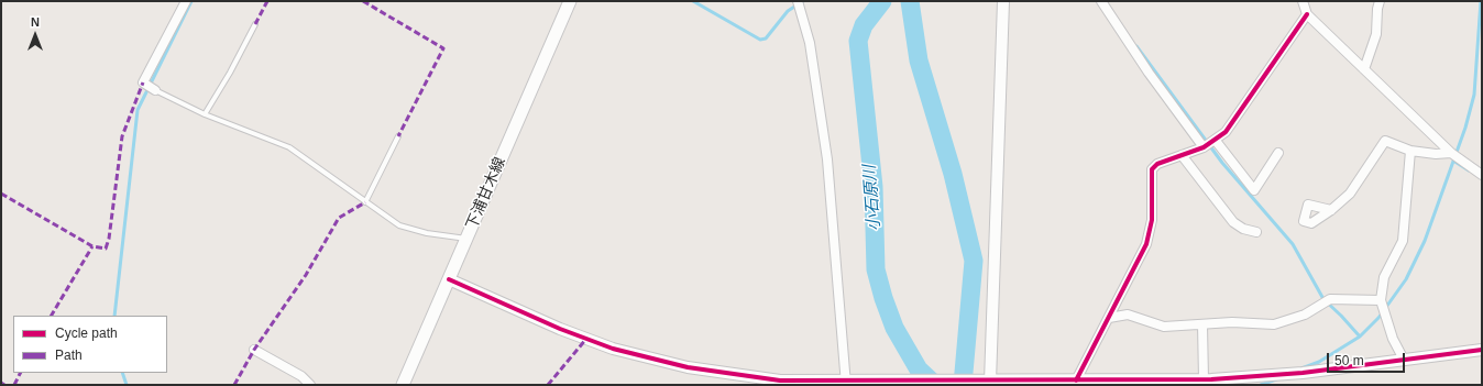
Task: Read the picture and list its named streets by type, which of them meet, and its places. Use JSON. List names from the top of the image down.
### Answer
{
  "streets": {
    "main road": ["下浦甘木線"]
  },
  "water": ["小石原川"],
  "legend": ["Cycle path", "Path"],
  "scale_bar": "50 m",
  "north": "top"
}
